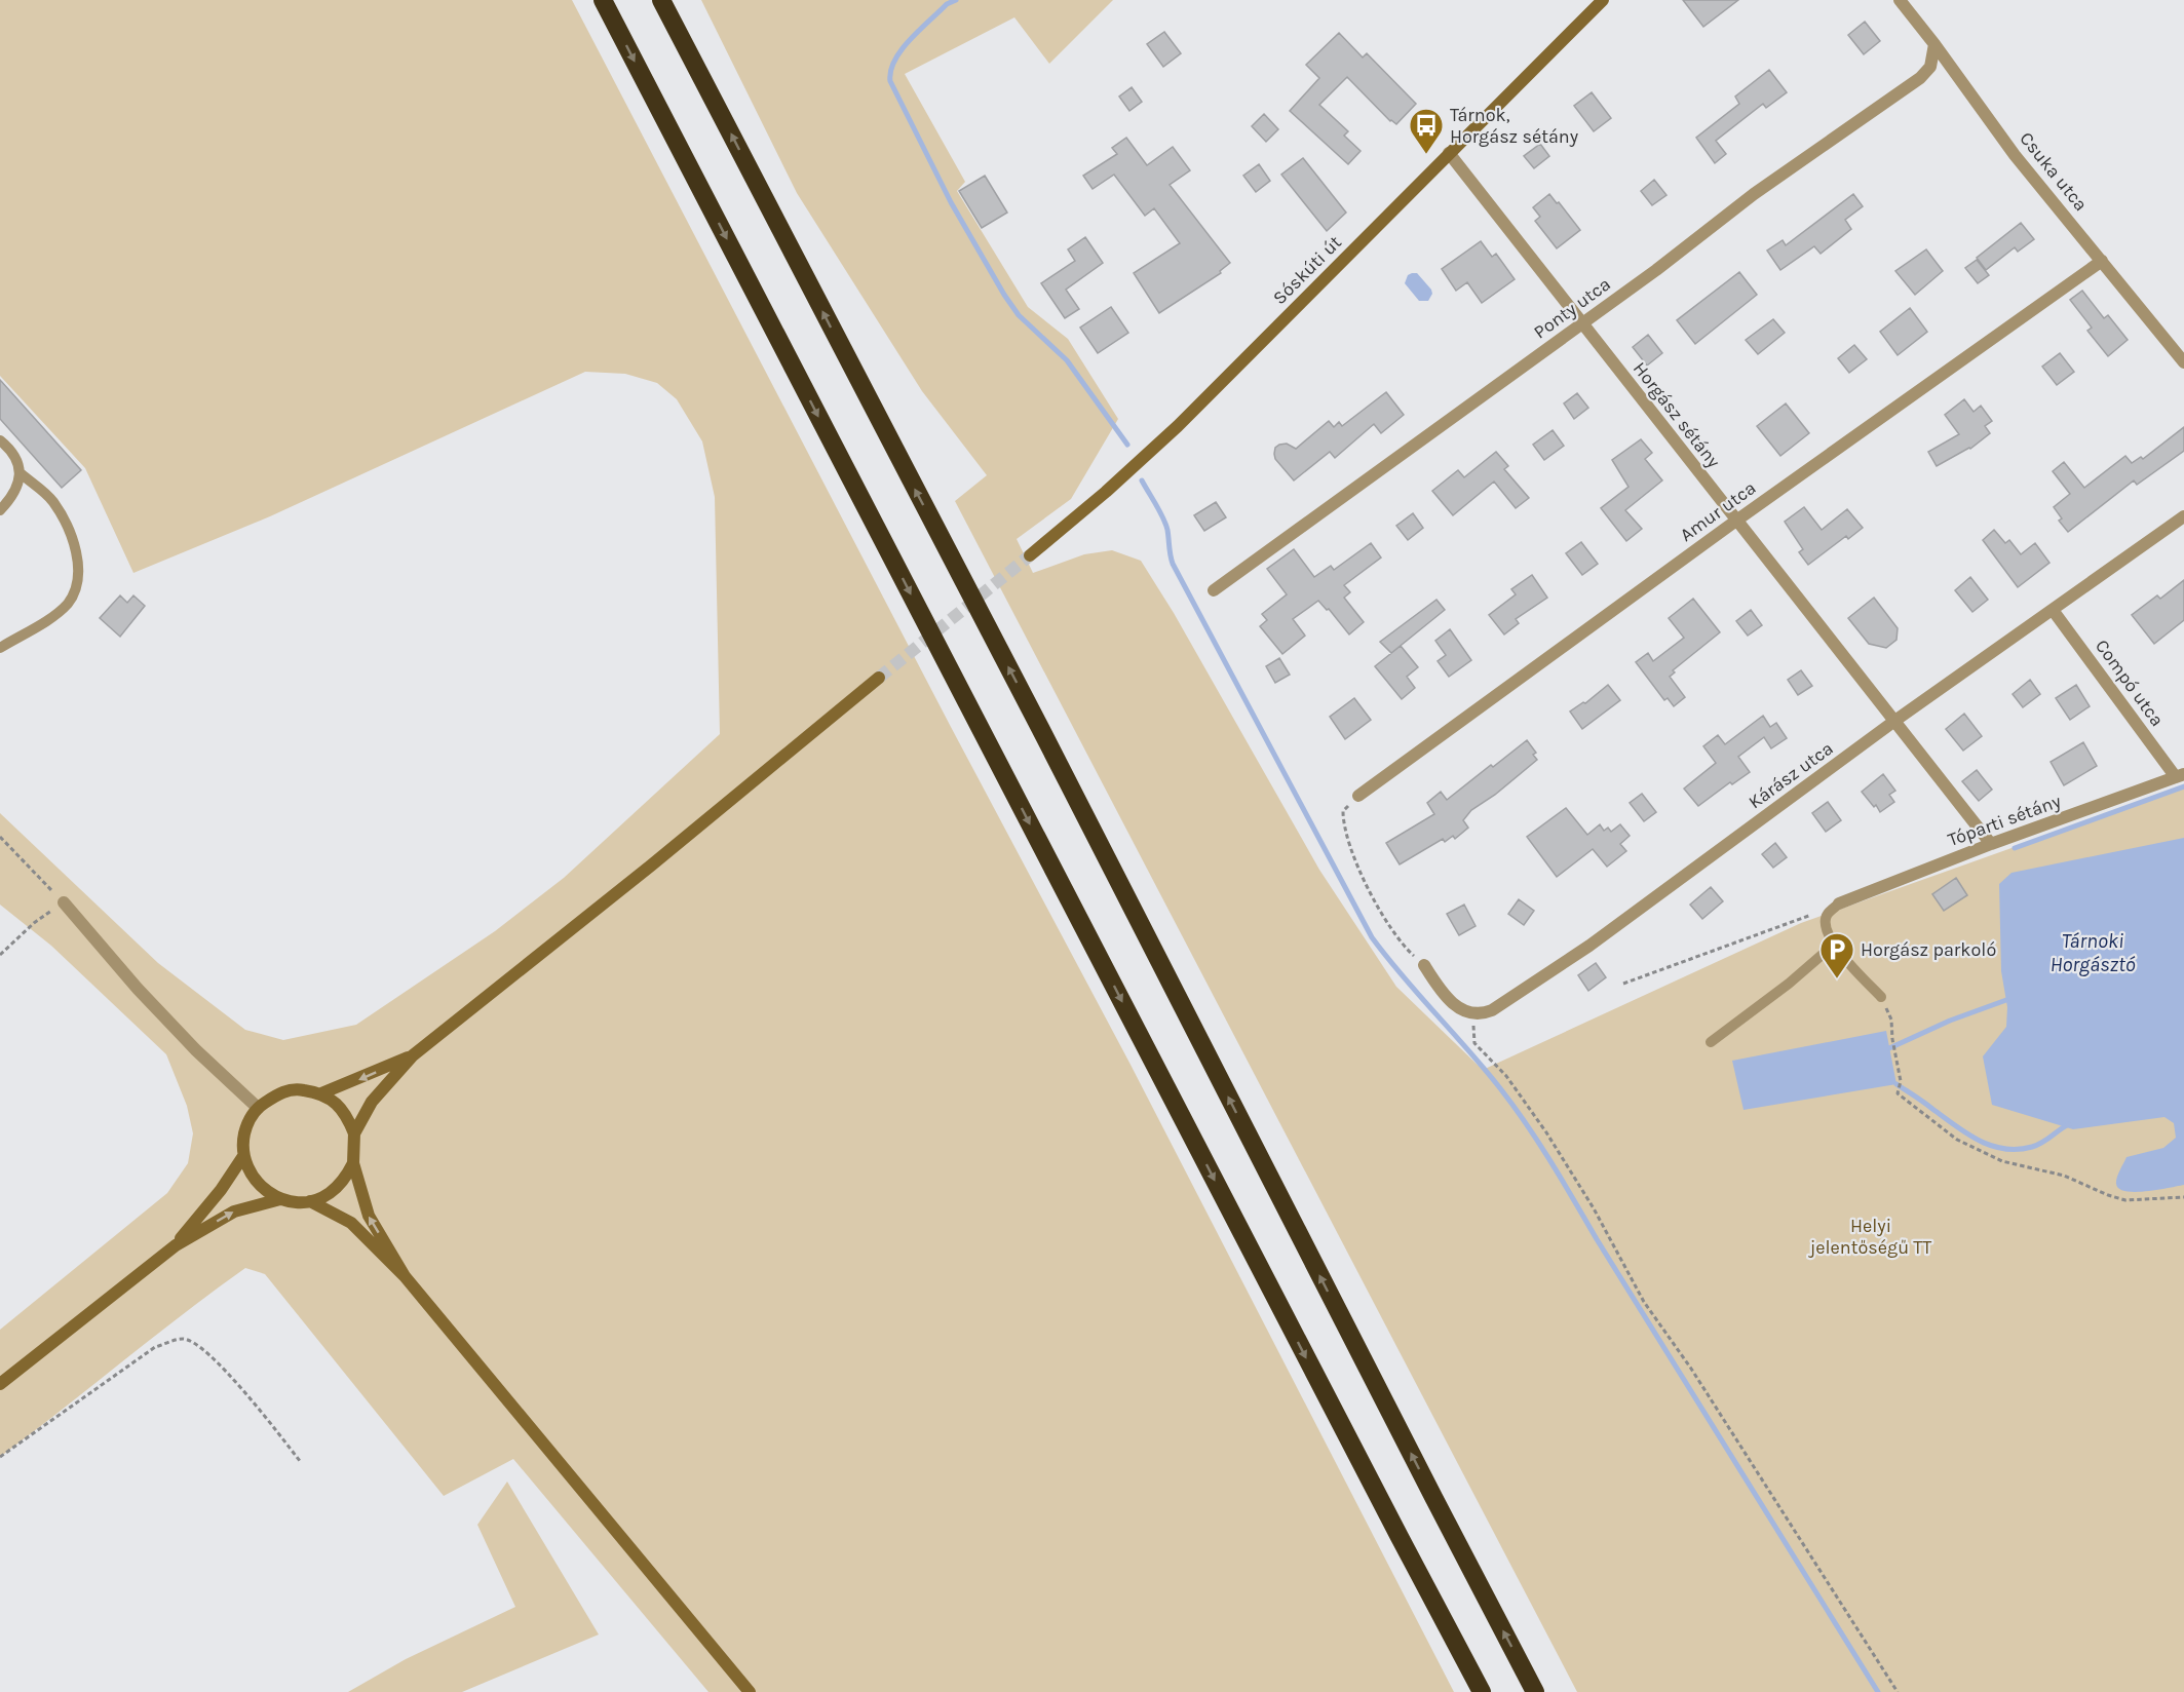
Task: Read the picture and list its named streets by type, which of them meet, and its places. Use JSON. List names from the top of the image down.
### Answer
{
  "streets": {
    "main road": ["Sóskúti út"],
    "street": [
      "Csuka utca",
      "Ponty utca",
      "Horgász sétány",
      "Amur utca",
      "Compó utca",
      "Kárász utca",
      "Tóparti sétány"
    ]
  },
  "crossings": [
    ["Csuka utca", "Ponty utca"],
    ["Csuka utca", "Amur utca"],
    ["Sóskúti út", "Horgász sétány"],
    ["Ponty utca", "Horgász sétány"],
    ["Horgász sétány", "Amur utca"],
    ["Horgász sétány", "Kárász utca"],
    ["Horgász sétány", "Tóparti sétány"],
    ["Compó utca", "Kárász utca"],
    ["Compó utca", "Tóparti sétány"]
  ],
  "water": ["Tárnoki Horgásztó"],
  "parks": ["Helyi jelentőségű TT"],
  "places": {
    "bus stop": ["Tárnok, Horgász sétány"],
    "parking": ["Horgász parkoló"]
  }
}
